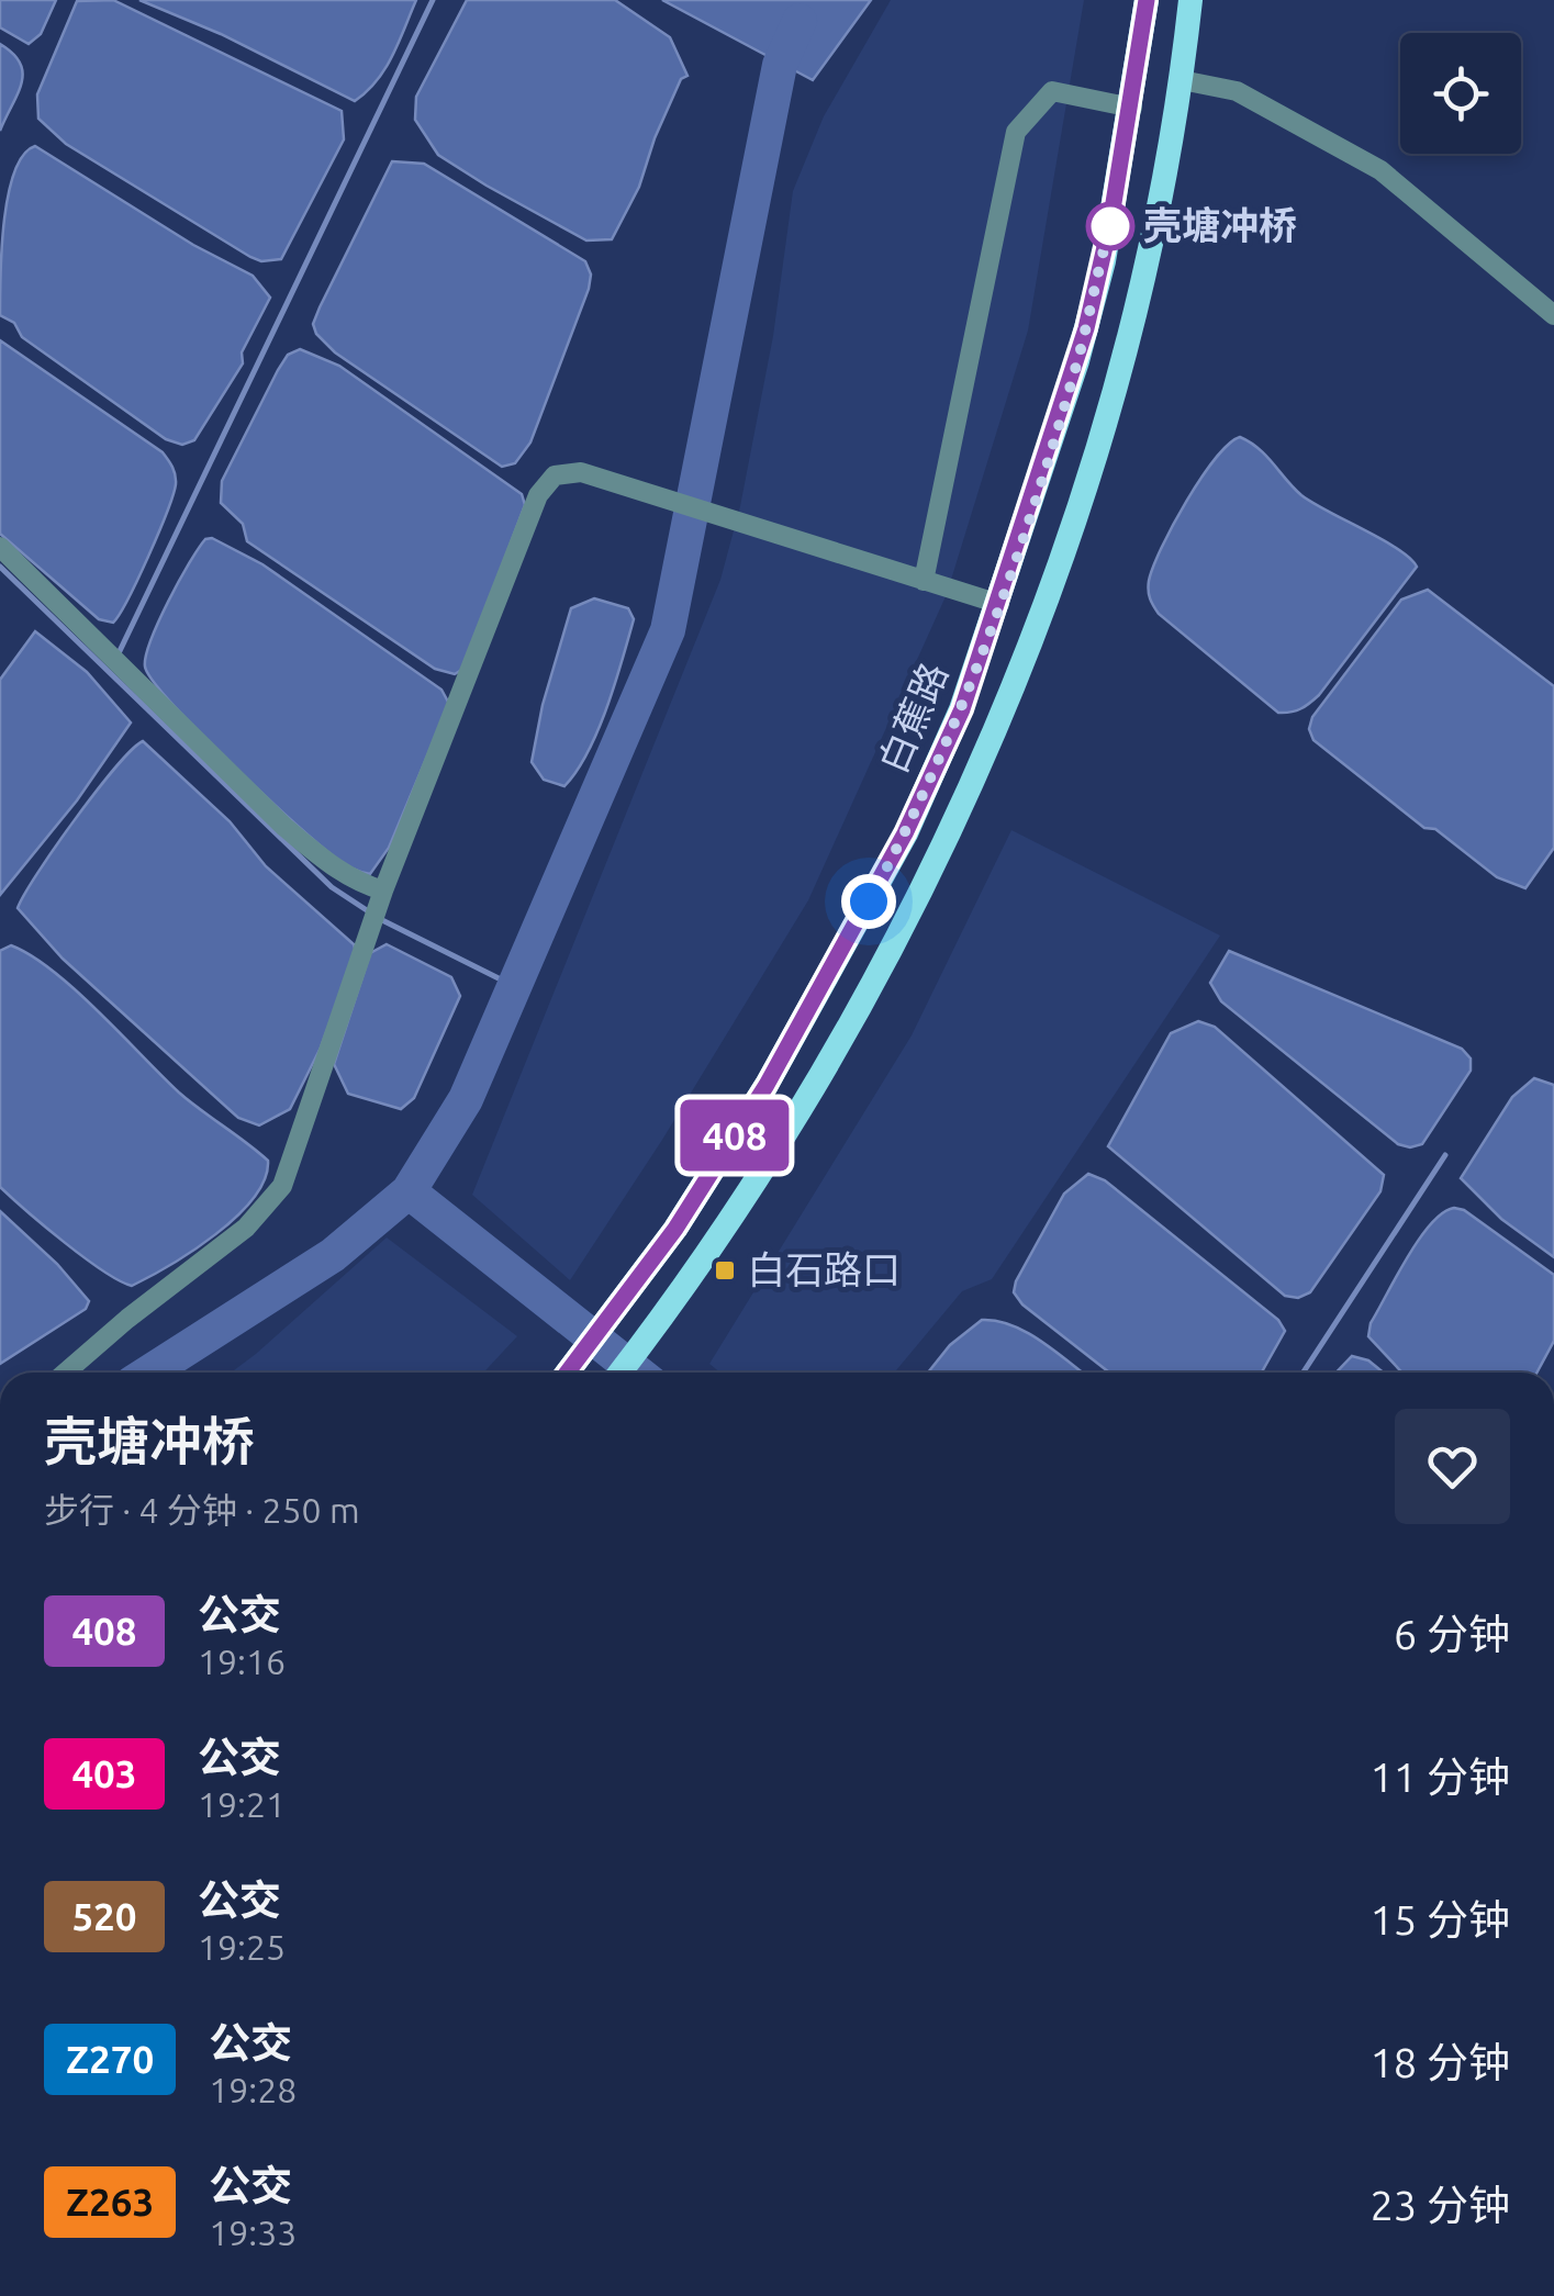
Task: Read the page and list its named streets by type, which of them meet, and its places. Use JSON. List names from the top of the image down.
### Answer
{
  "streets": {
    "main road": ["白蕉路"]
  },
  "places": {
    "other": ["壳塘冲桥"],
    "transit": ["白石路口"]
  },
  "lines": ["bus line 408"],
  "page": {
    "on_map": "408",
    "heading": ["壳塘冲桥", "步行 · 4 分钟 · 250 m"],
    "list": [
      {
        "mark": "408",
        "name": "公交",
        "note": "19:16",
        "value": "6 分钟"
      },
      {
        "mark": "403",
        "name": "公交",
        "note": "19:21",
        "value": "11 分钟"
      },
      {
        "mark": "520",
        "name": "公交",
        "note": "19:25",
        "value": "15 分钟"
      },
      {
        "mark": "Z270",
        "name": "公交",
        "note": "19:28",
        "value": "18 分钟"
      },
      {
        "mark": "Z263",
        "name": "公交",
        "note": "19:33",
        "value": "23 分钟"
      }
    ]
  }
}
